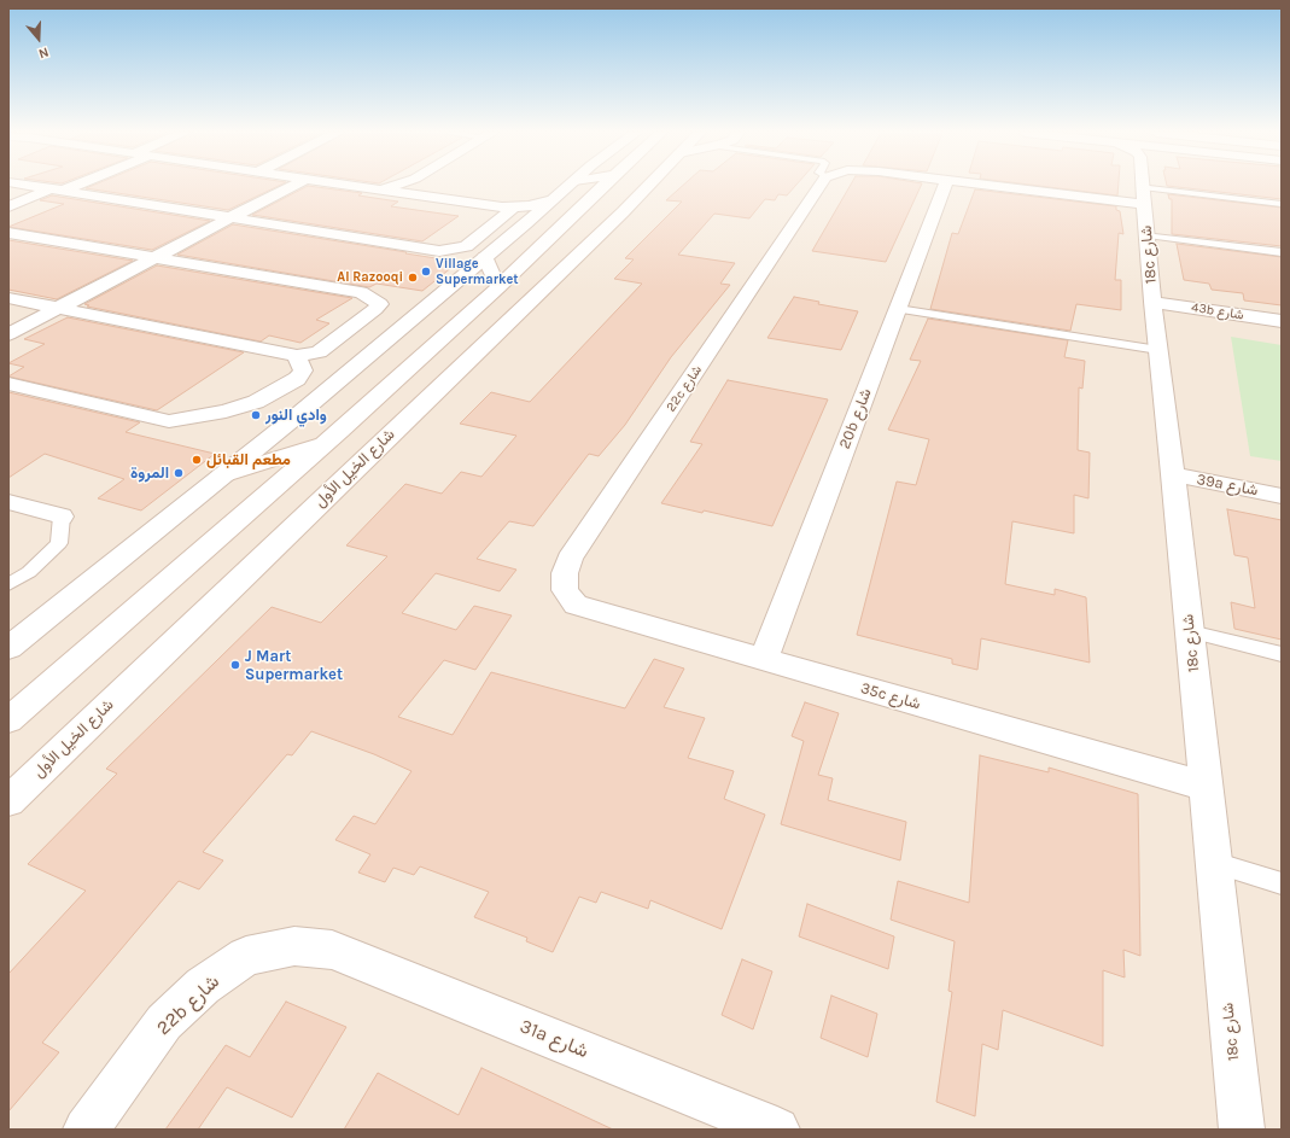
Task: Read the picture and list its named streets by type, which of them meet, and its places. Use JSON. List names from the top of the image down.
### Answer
{
  "streets": {
    "street": [
      "18c شارع",
      "43b شارع",
      "22c شارع",
      "20b شارع",
      "شارع الخيل الأول",
      "39a شارع",
      "35c شارع",
      "22b شارع",
      "31a شارع"
    ]
  },
  "crossings": [
    ["18c شارع", "43b شارع"],
    ["18c شارع", "39a شارع"],
    ["18c شارع", "35c شارع"],
    ["22c شارع", "35c شارع"],
    ["20b شارع", "35c شارع"],
    ["22b شارع", "31a شارع"]
  ],
  "places": [
    "Village Supermarket",
    "Al Razooqi",
    "وادي النور",
    "مطعم القبائل",
    "المروة",
    "J Mart Supermarket"
  ],
  "north": "bottom"
}
